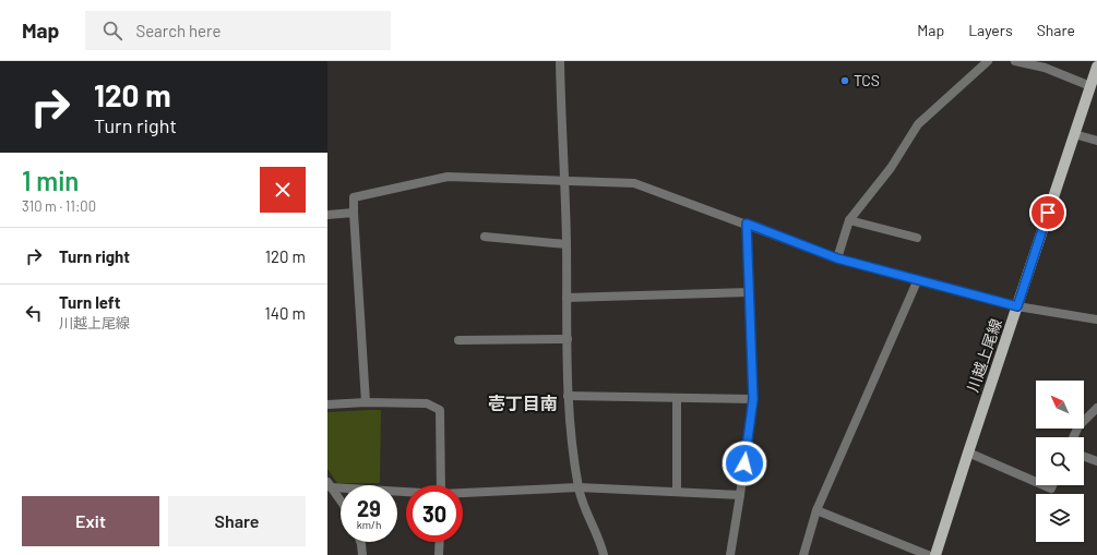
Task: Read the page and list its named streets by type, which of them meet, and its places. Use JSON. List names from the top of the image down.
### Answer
{
  "streets": {
    "main road": ["川越上尾線"]
  },
  "districts": ["壱丁目南"],
  "places": ["TCS"],
  "north": "top left",
  "page": {
    "header": "Map",
    "search": "Search here",
    "nav": ["Map", "Layers", "Share"],
    "turn": ["120 m", "Turn right"],
    "heading": ["1 min", "310 m · 11:00"],
    "list": [
      {
        "name": "Turn right",
        "value": "120 m"
      },
      {
        "name": "Turn left",
        "note": "川越上尾線",
        "value": "140 m"
      }
    ],
    "speed": "29 km/h",
    "limit": "30",
    "buttons": ["Exit", "Share"]
  }
}
